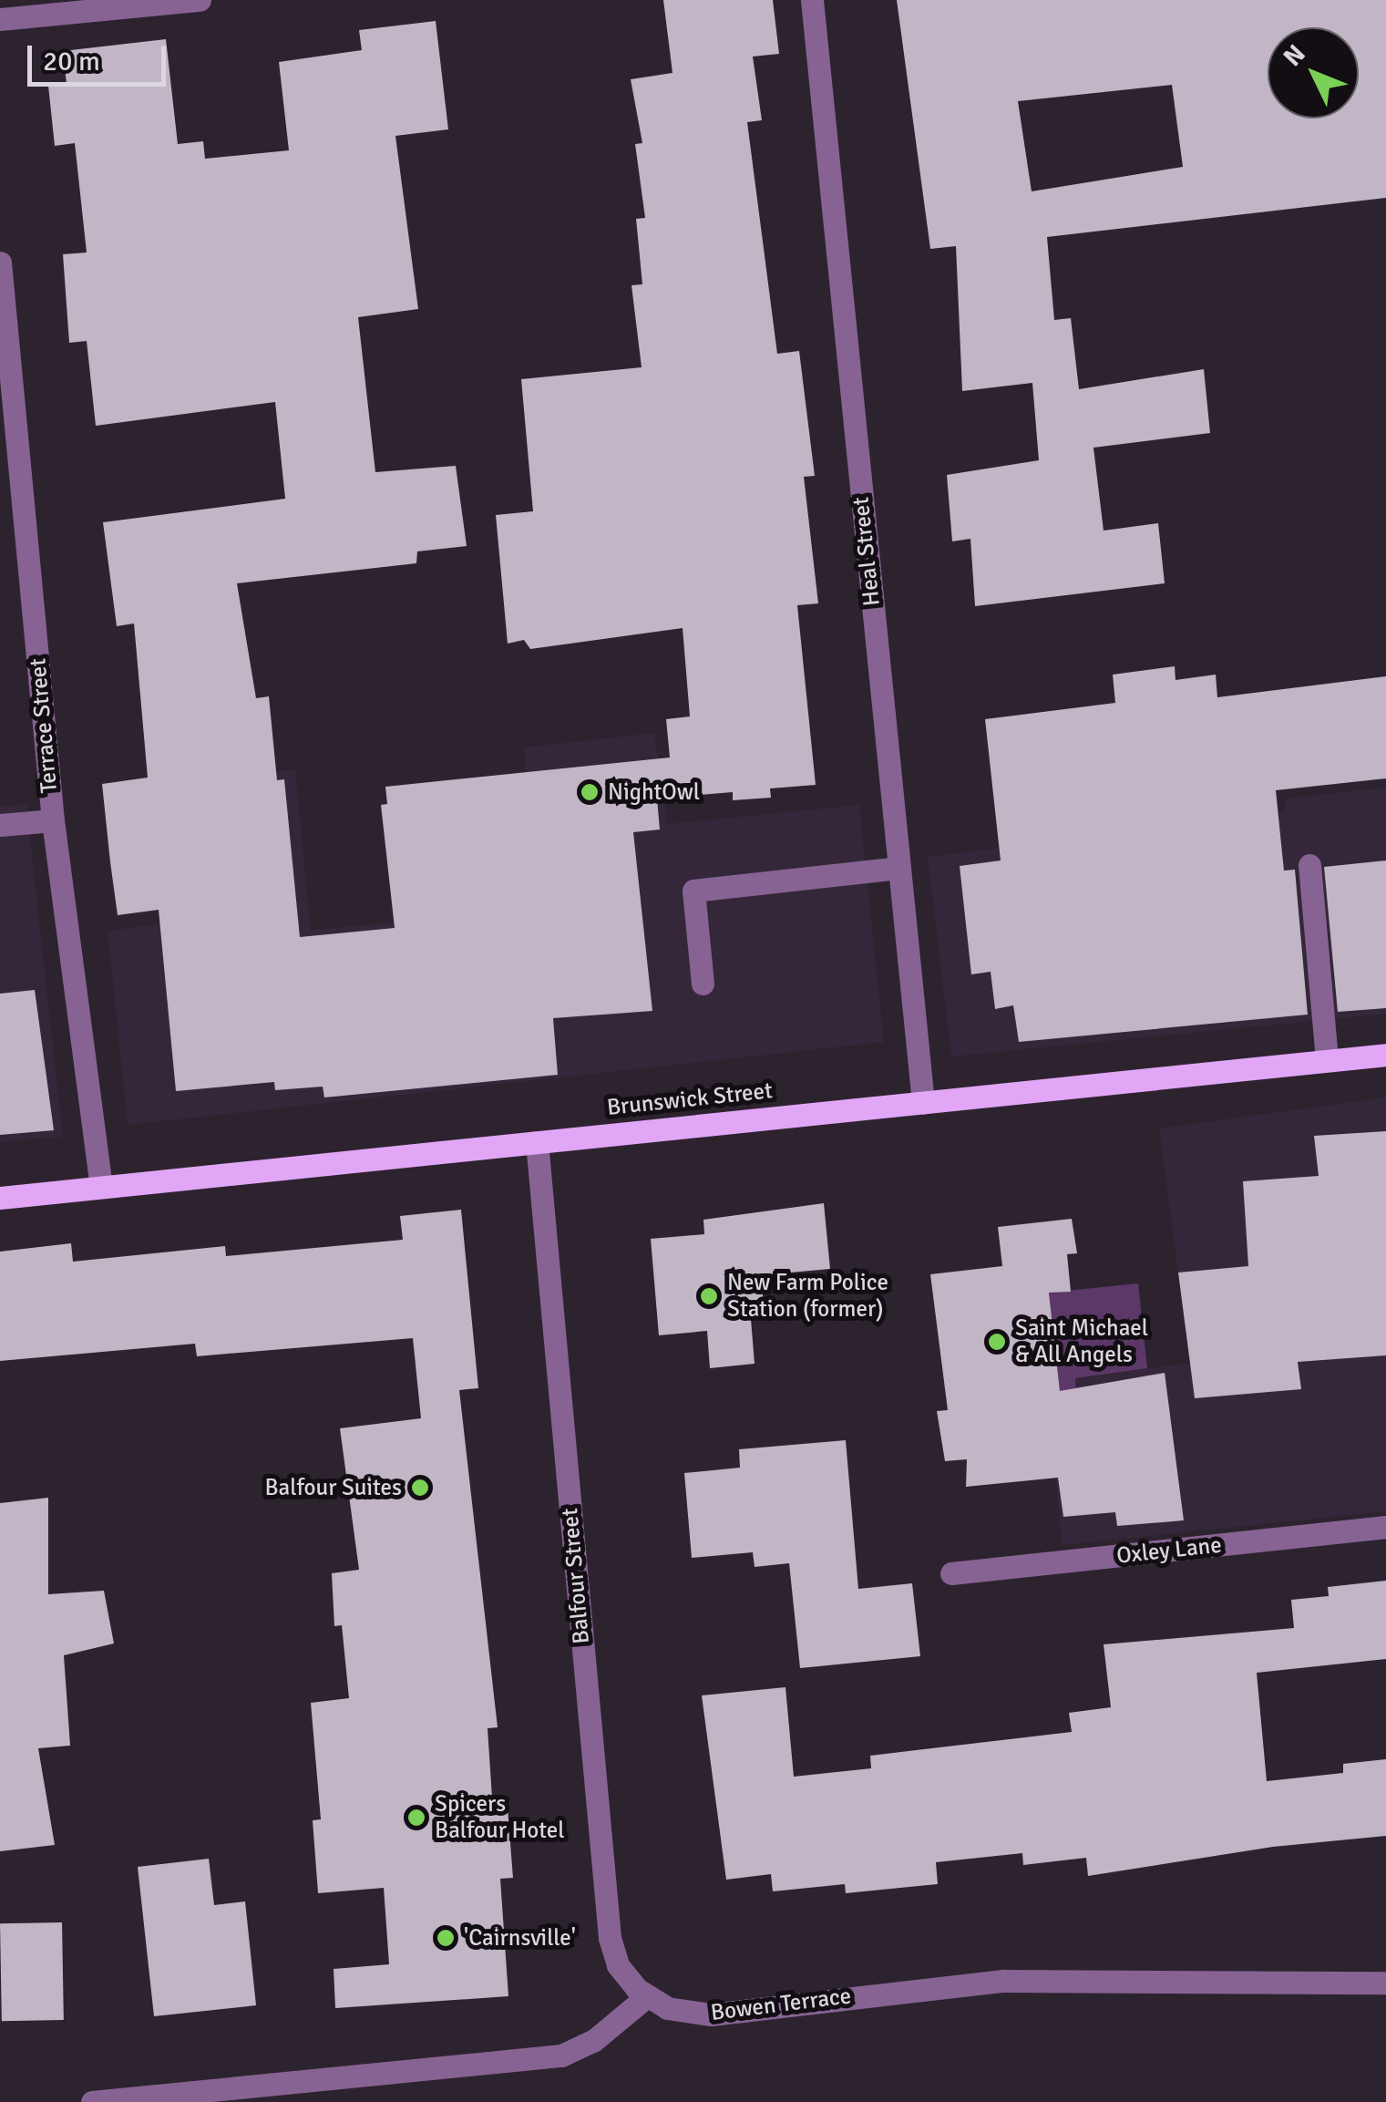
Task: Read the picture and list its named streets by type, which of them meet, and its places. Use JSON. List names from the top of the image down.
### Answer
{
  "streets": {
    "main road": ["Brunswick Street"],
    "street": [
      "Heal Street",
      "Terrace Street",
      "Oxley Lane",
      "Balfour Street",
      "Bowen Terrace"
    ]
  },
  "crossings": [
    ["Heal Street", "Brunswick Street"],
    ["Terrace Street", "Brunswick Street"],
    ["Brunswick Street", "Balfour Street"],
    ["Balfour Street", "Bowen Terrace"]
  ],
  "places": [
    "NightOwl",
    "New Farm Police Station (former)",
    "Saint Michael & All Angels",
    "Balfour Suites",
    "Spicers Balfour Hotel",
    "'Cairnsville'"
  ],
  "scale_bar": "20 m",
  "north": "top left"
}
